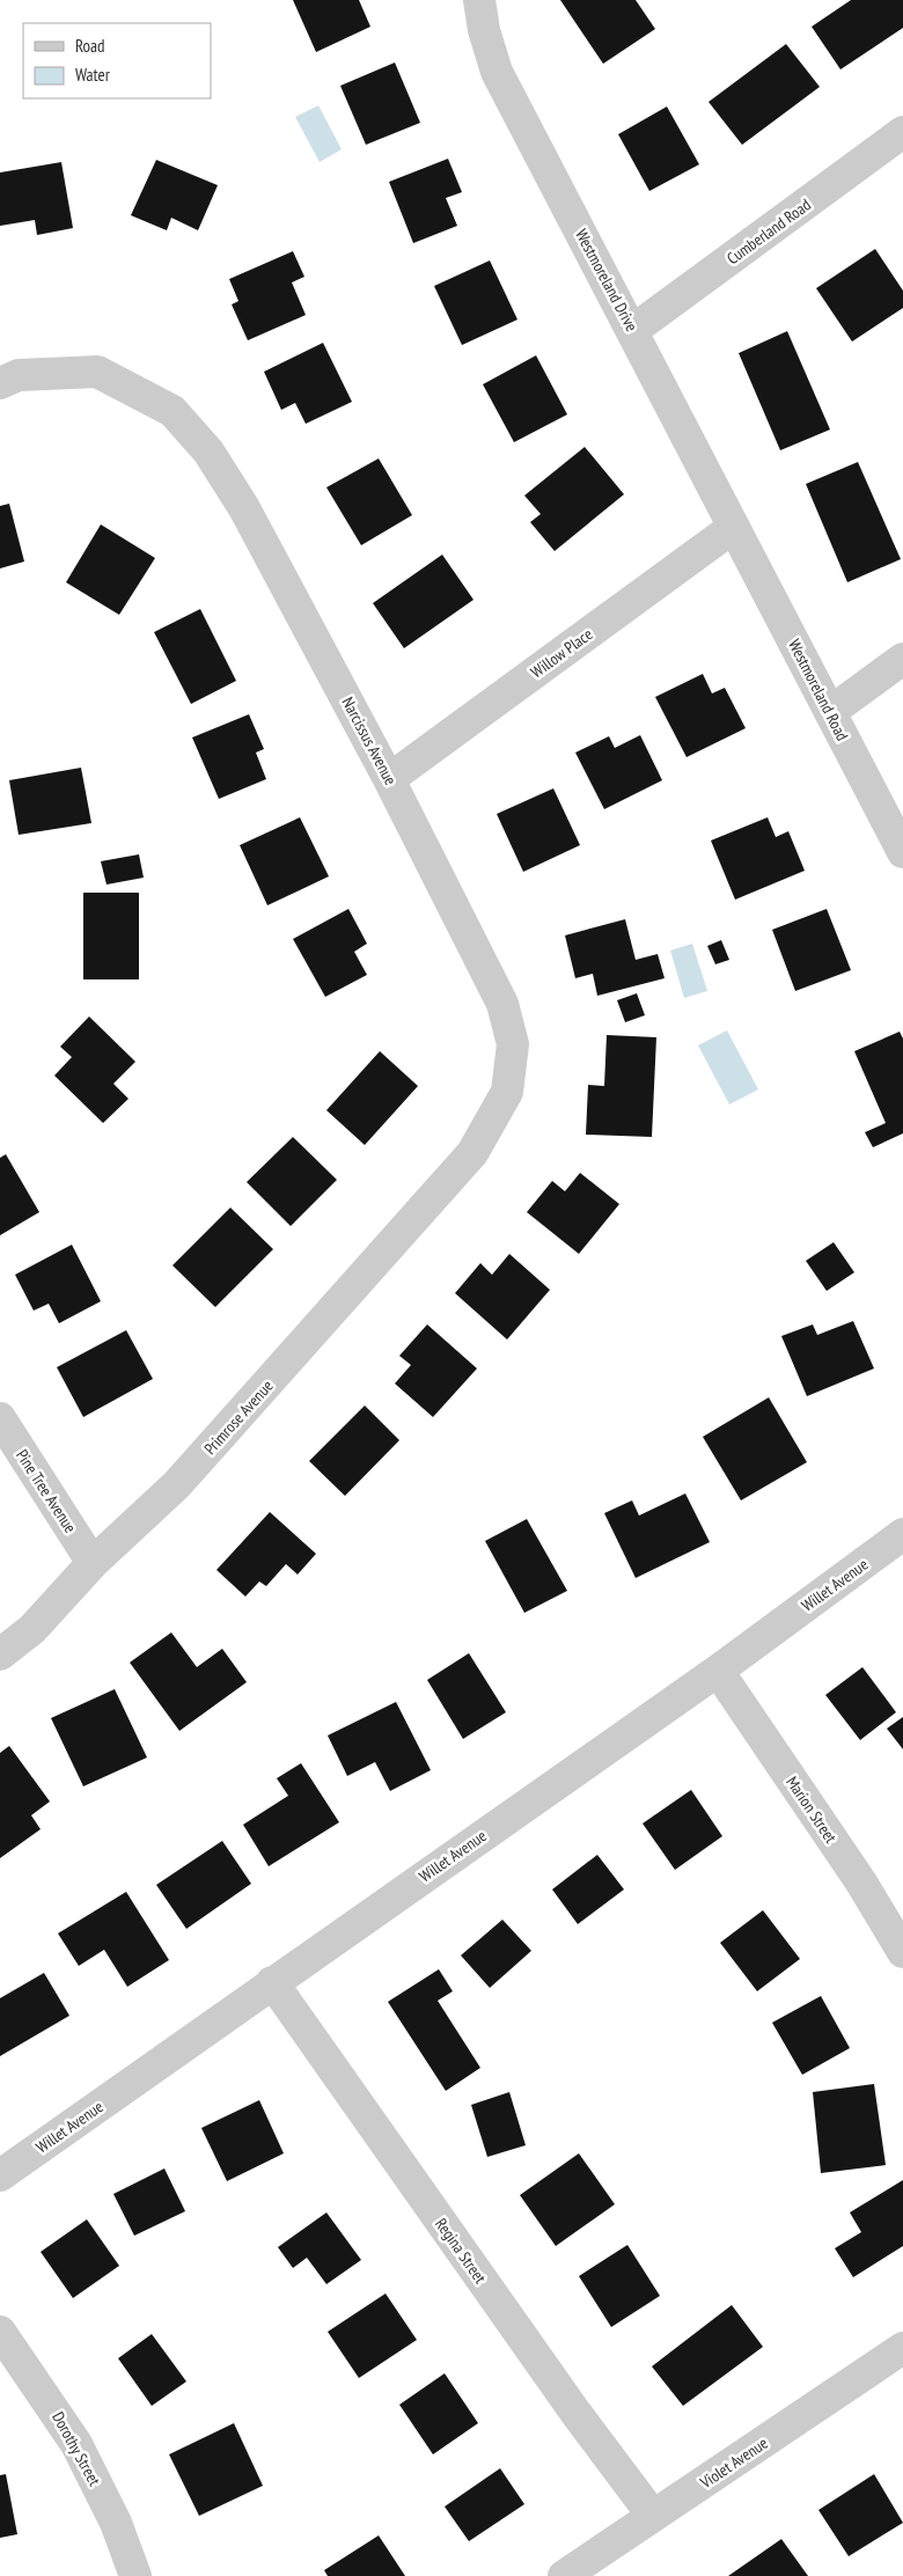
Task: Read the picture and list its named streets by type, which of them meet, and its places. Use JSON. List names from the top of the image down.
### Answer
{
  "streets": {
    "street": [
      "Cumberland Road",
      "Westmoreland Drive",
      "Willow Place",
      "Westmoreland Road",
      "Narcissus Avenue",
      "Primrose Avenue",
      "Pine Tree Avenue",
      "Willet Avenue",
      "Marion Street",
      "Regina Street",
      "Dorothy Street",
      "Violet Avenue"
    ]
  },
  "crossings": [
    ["Cumberland Road", "Westmoreland Drive"],
    ["Westmoreland Drive", "Willow Place"],
    ["Westmoreland Drive", "Westmoreland Road"],
    ["Willow Place", "Westmoreland Road"],
    ["Willow Place", "Narcissus Avenue"],
    ["Narcissus Avenue", "Primrose Avenue"],
    ["Primrose Avenue", "Pine Tree Avenue"],
    ["Willet Avenue", "Marion Street"],
    ["Willet Avenue", "Regina Street"],
    ["Regina Street", "Violet Avenue"]
  ],
  "legend": ["Road", "Water"]
}
